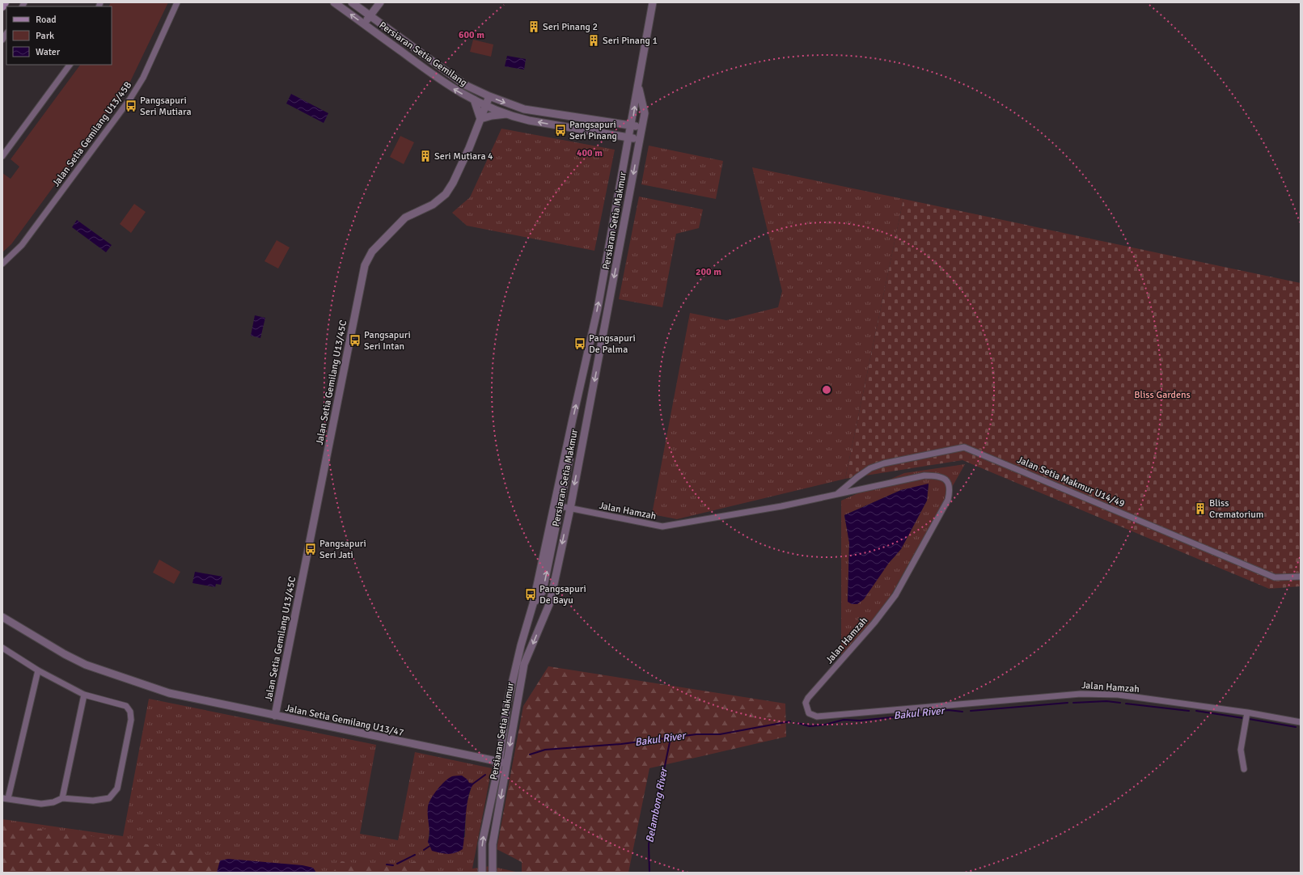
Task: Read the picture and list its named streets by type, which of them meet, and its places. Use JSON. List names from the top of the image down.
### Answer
{
  "streets": {
    "street": [
      "Persiaran Setia Gemilang",
      "Jalan Setia Gemilang U13/45B",
      "Persiaran Setia Makmur",
      "Jalan Setia Gemilang U13/45C",
      "Jalan Setia Makmur U14/49",
      "Jalan Hamzah",
      "Jalan Setia Gemilang U13/47"
    ]
  },
  "crossings": [
    ["Persiaran Setia Gemilang", "Persiaran Setia Makmur"],
    ["Persiaran Setia Gemilang", "Jalan Setia Gemilang U13/45C"],
    ["Persiaran Setia Makmur", "Jalan Hamzah"],
    ["Persiaran Setia Makmur", "Jalan Setia Gemilang U13/47"],
    ["Jalan Setia Gemilang U13/45C", "Jalan Setia Gemilang U13/47"],
    ["Jalan Setia Makmur U14/49", "Jalan Hamzah"]
  ],
  "water": ["Bakul River", "Belambong River"],
  "parks": ["Bliss Gardens"],
  "places": {
    "building": [
      "Seri Pinang 2",
      "Seri Pinang 1",
      "Seri Mutiara 4",
      "Bliss Crematorium"
    ],
    "bus stop": [
      "Pangsapuri Seri Mutiara",
      "Pangsapuri Seri Pinang",
      "Pangsapuri Seri Intan",
      "Pangsapuri De Palma",
      "Pangsapuri Seri Jati",
      "Pangsapuri De Bayu"
    ]
  },
  "legend": ["Road", "Park", "Water"],
  "rings": ["600 m", "400 m", "200 m"]
}
